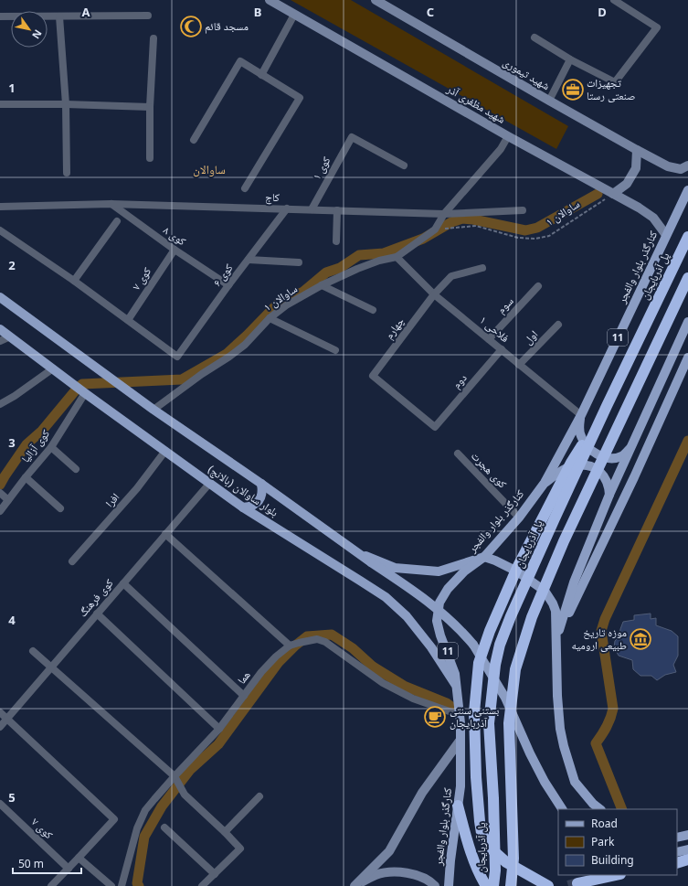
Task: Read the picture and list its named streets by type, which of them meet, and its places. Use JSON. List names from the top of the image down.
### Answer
{
  "streets": {
    "highway": ["پل آذربایجان", "11"],
    "main road": [
      "شهید تیموری",
      "شهید مظفری آذر",
      "کنارگذر بلوار والفجر",
      "بلوار ساوالان (بالانج)"
    ],
    "street": [
      "کوی ۱",
      "کاج",
      "ساوالان ۱",
      "کوی ۸",
      "کوی ۶",
      "کوی ۷",
      "سوم",
      "چهارم",
      "فلاحی ۱",
      "اول",
      "دوم",
      "کوی آزالیا",
      "کوی هجرت",
      "افرا",
      "کوی فرهنگ",
      "هما"
    ]
  },
  "crossings": [
    ["شهید مظفری آذر", "ساوالان ۱"],
    ["شهید مظفری آذر", "کنارگذر بلوار والفجر"],
    ["کوی ۱", "کاج"],
    ["کاج", "ساوالان ۱"],
    ["کاج", "کوی ۸"],
    ["کاج", "کوی ۶"],
    ["ساوالان ۱", "فلاحی ۱"],
    ["ساوالان ۱", "بلوار ساوالان (بالانج)"],
    ["کوی ۸", "کوی ۶"],
    ["کوی ۸", "کوی ۷"],
    ["کنارگذر بلوار والفجر", "فلاحی ۱"],
    ["کنارگذر بلوار والفجر", "11"],
    ["کنارگذر بلوار والفجر", "کوی هجرت"],
    ["کنارگذر بلوار والفجر", "بلوار ساوالان (بالانج)"],
    ["کنارگذر بلوار والفجر", "هما"],
    ["کوی ۶", "کوی ۷"],
    ["سوم", "فلاحی ۱"],
    ["چهارم", "فلاحی ۱"],
    ["چهارم", "دوم"],
    ["فلاحی ۱", "اول"],
    ["فلاحی ۱", "دوم"],
    ["کوی آزالیا", "بلوار ساوالان (بالانج)"],
    ["بلوار ساوالان (بالانج)", "افرا"],
    ["بلوار ساوالان (بالانج)", "کوی فرهنگ"]
  ],
  "districts": ["ساوالان"],
  "places": {
    "mosque": ["مسجد قائم"],
    "office": ["تجهیزات صنعتی رستا"],
    "museum": ["موزه تاریخ طبیعی ارومیه"],
    "cafe": ["بستنی سنتی آذربایجان"]
  },
  "legend": ["Road", "Park", "Building"],
  "scale_bar": "50 m",
  "north": "bottom right",
  "grid": {
    "columns": [
      "A",
      "B",
      "C",
      "D"
    ],
    "rows": [
      "1",
      "2",
      "3",
      "4",
      "5"
    ]
  }
}
